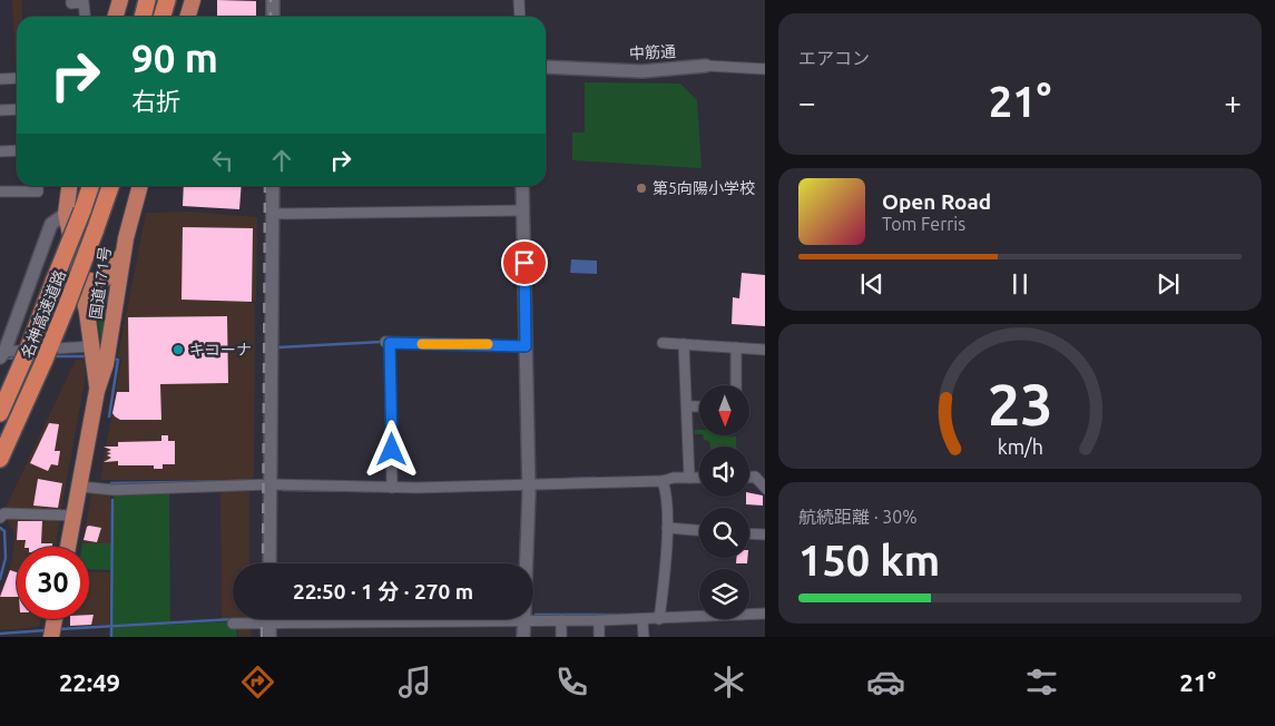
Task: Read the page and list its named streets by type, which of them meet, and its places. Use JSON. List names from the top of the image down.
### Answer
{
  "streets": {
    "highway": ["国道171号", "名神高速道路"],
    "street": ["中筋通"]
  },
  "crossings": [
    ["国道171号", "名神高速道路"]
  ],
  "places": ["第5向陽小学校", "キコーナ"],
  "north": "bottom",
  "page": {
    "tile": [
      "エアコン",
      ["航続距離 · 30%", "150 km"]
    ],
    "turn": ["90 m", "右折"],
    "heat": ["−", "21°", "+"],
    "song": ["Open Road", "Tom Ferris"],
    "limit": "30",
    "trip": "22:50 · 1 分 · 270 m",
    "tabs": ["22:49", "21°"],
    "gauge": ["23", "km/h"]
  }
}
